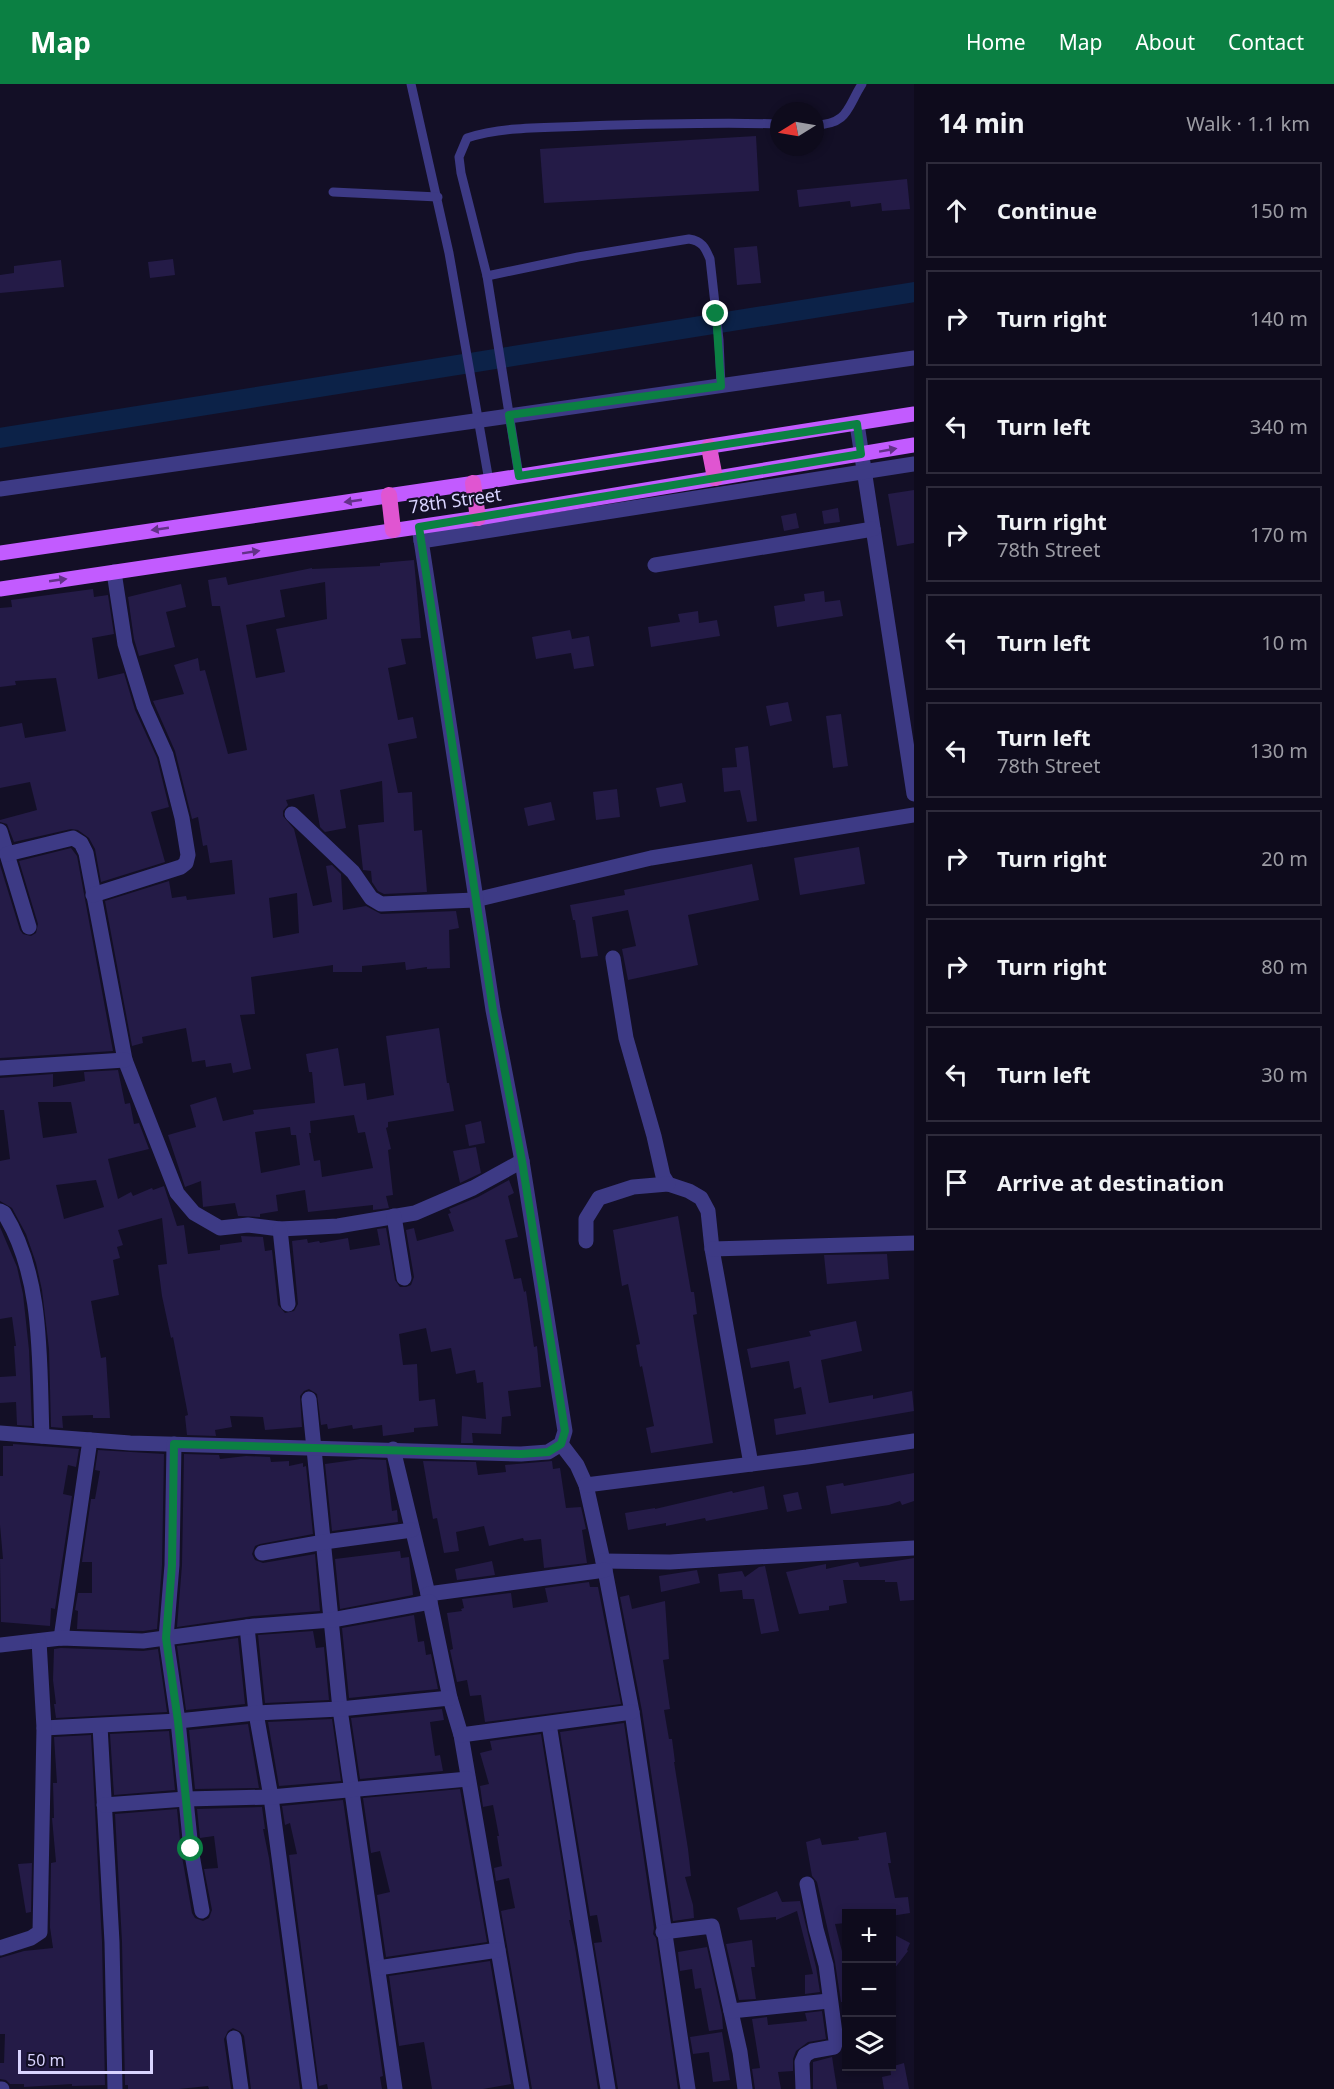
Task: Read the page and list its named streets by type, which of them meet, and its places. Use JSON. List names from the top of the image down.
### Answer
{
  "streets": {
    "main road": ["78th Street"]
  },
  "scale_bar": "50 m",
  "north": "left",
  "page": {
    "header": "Map",
    "nav": [
      "Home",
      "Map",
      "About",
      "Contact"
    ],
    "heading": ["14 min", "Walk · 1.1 km"],
    "list": [
      ["Continue", "150 m"],
      ["Turn right", "140 m"],
      ["Turn left", "340 m"],
      ["Turn right", "78th Street", "170 m"],
      ["Turn left", "10 m"],
      ["Turn left", "78th Street", "130 m"],
      ["Turn right", "20 m"],
      ["Turn right", "80 m"],
      ["Turn left", "30 m"],
      "Arrive at destination"
    ],
    "map_buttons": ["+", "−"],
    "scale": "50 m"
  }
}
